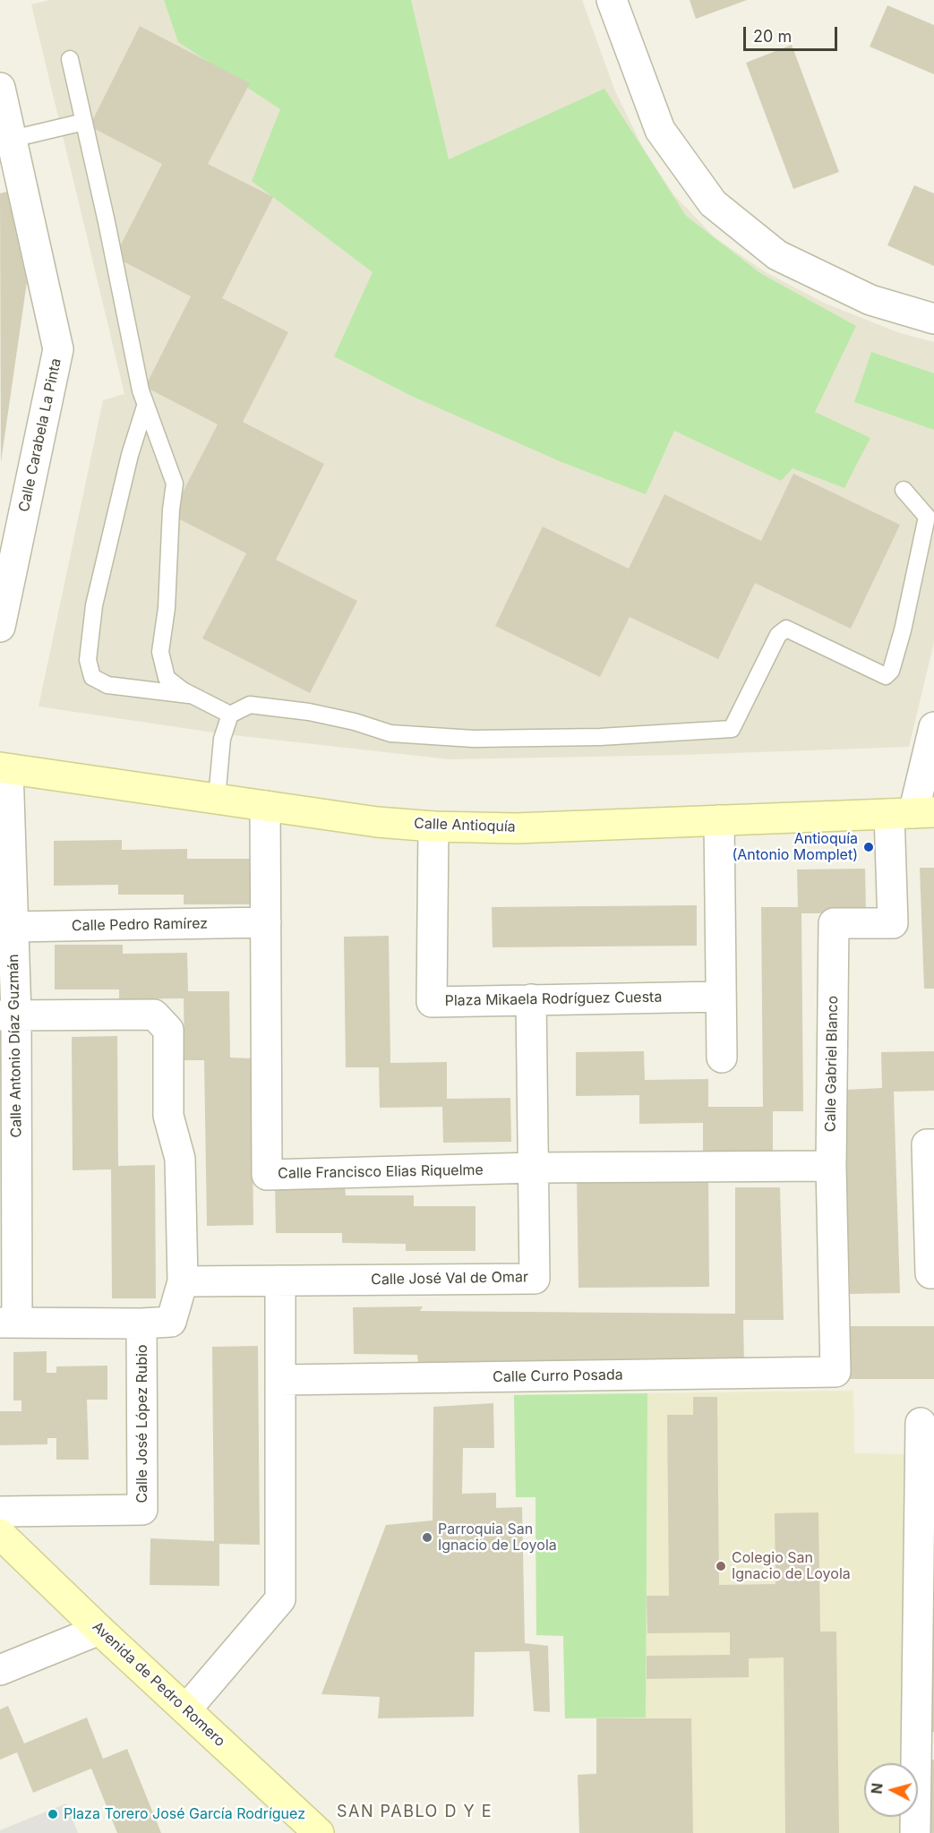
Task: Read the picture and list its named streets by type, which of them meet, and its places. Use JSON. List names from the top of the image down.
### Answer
{
  "streets": {
    "street": [
      "Calle Carabela La Pinta",
      "Calle Antioquía",
      "Calle Pedro Ramírez",
      "Plaza Mikaela Rodríguez Cuesta",
      "Calle Antonio Díaz Guzmán",
      "Calle Gabriel Blanco",
      "Calle Francisco Elias Riquelme",
      "Calle José Val de Omar",
      "Calle Curro Posada",
      "Calle José López Rubio",
      "Avenida de Pedro Romero"
    ]
  },
  "crossings": [
    ["Calle Antioquía", "Plaza Mikaela Rodríguez Cuesta"],
    ["Calle Antioquía", "Calle Antonio Díaz Guzmán"],
    ["Calle Antioquía", "Calle Gabriel Blanco"],
    ["Calle Antioquía", "Calle Francisco Elias Riquelme"],
    ["Calle Pedro Ramírez", "Calle Antonio Díaz Guzmán"],
    ["Calle Pedro Ramírez", "Calle Francisco Elias Riquelme"],
    ["Plaza Mikaela Rodríguez Cuesta", "Calle José Val de Omar"],
    ["Calle Gabriel Blanco", "Calle Francisco Elias Riquelme"],
    ["Calle Gabriel Blanco", "Calle Curro Posada"],
    ["Calle Francisco Elias Riquelme", "Calle José Val de Omar"]
  ],
  "districts": ["SAN PABLO D Y E"],
  "places": [
    "Antioquía (Antonio Momplet)",
    "Parroquia San Ignacio de Loyola",
    "Colegio San Ignacio de Loyola",
    "Plaza Torero José García Rodríguez"
  ],
  "scale_bar": "20 m",
  "north": "left"
}
